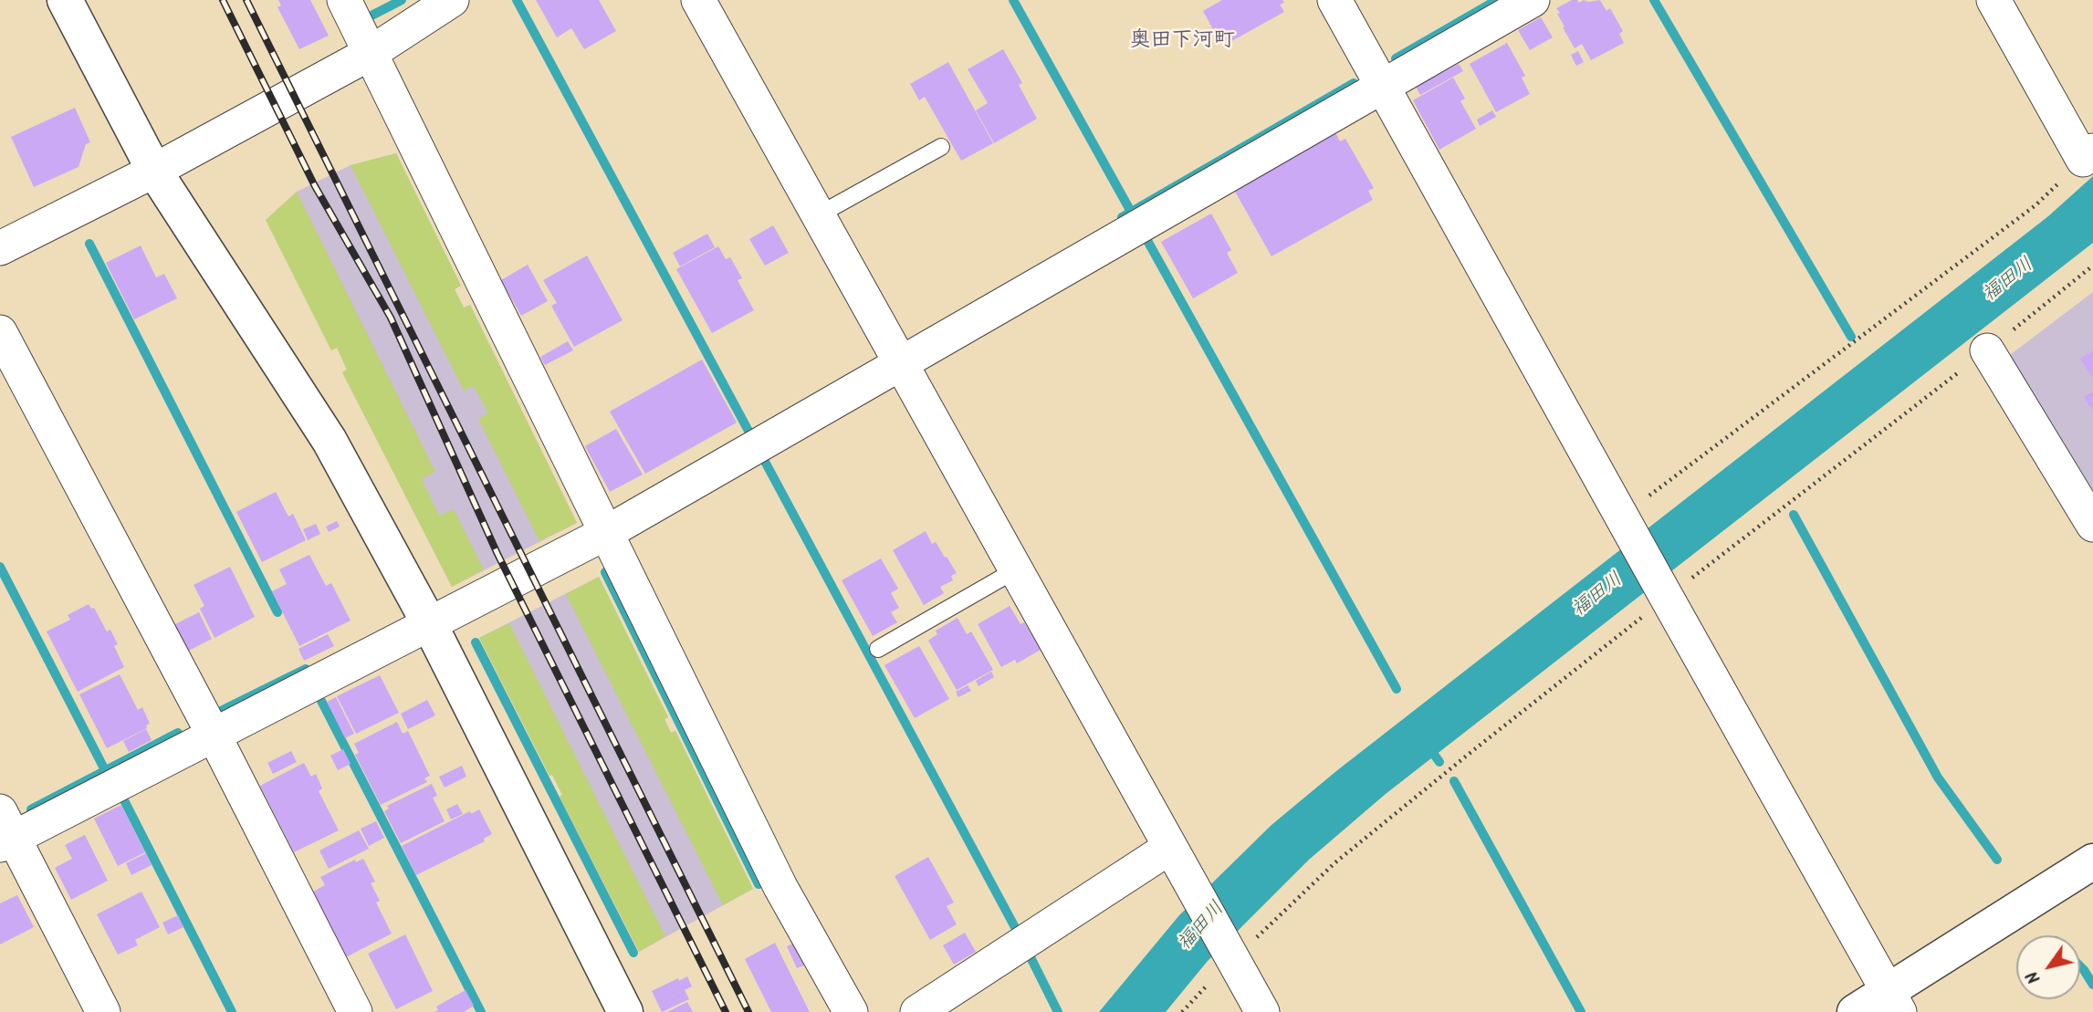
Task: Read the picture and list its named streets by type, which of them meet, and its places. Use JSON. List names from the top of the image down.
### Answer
{
  "districts": ["奥田下河町"],
  "water": ["福田川"],
  "north": "bottom left"
}
